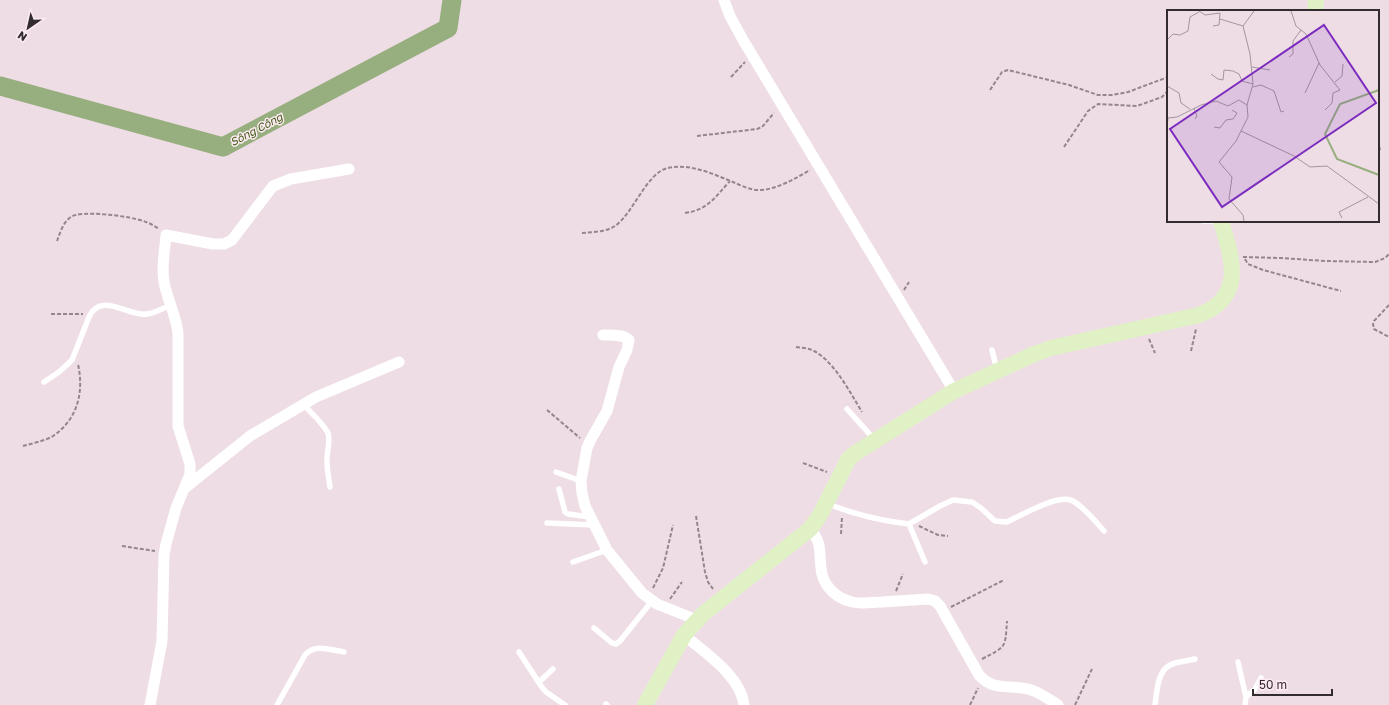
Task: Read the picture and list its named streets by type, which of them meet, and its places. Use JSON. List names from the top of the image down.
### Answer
{
  "water": ["Sông Công"],
  "scale_bar": "50 m",
  "north": "bottom left"
}
